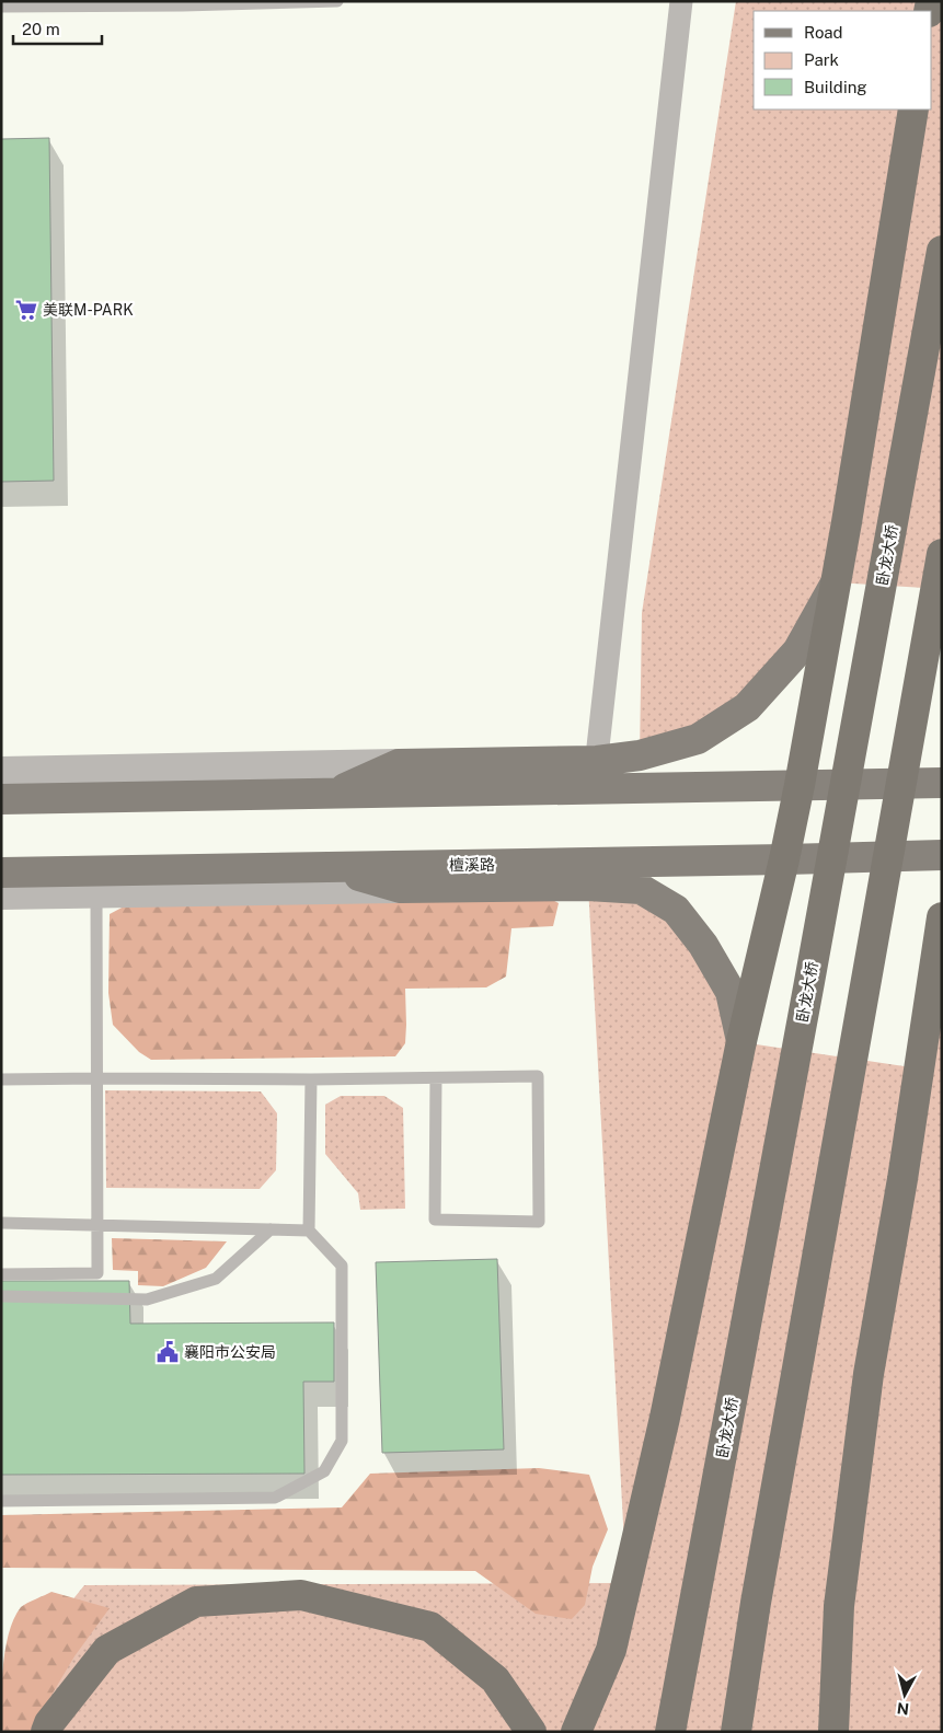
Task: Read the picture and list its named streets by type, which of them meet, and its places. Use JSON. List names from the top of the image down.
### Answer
{
  "streets": {
    "highway": ["卧龙大桥"],
    "main road": ["檀溪路"]
  },
  "places": {
    "supermarket": ["美联M-PARK"],
    "public building": ["襄阳市公安局"]
  },
  "legend": ["Road", "Park", "Building"],
  "scale_bar": "20 m",
  "north": "bottom"
}
